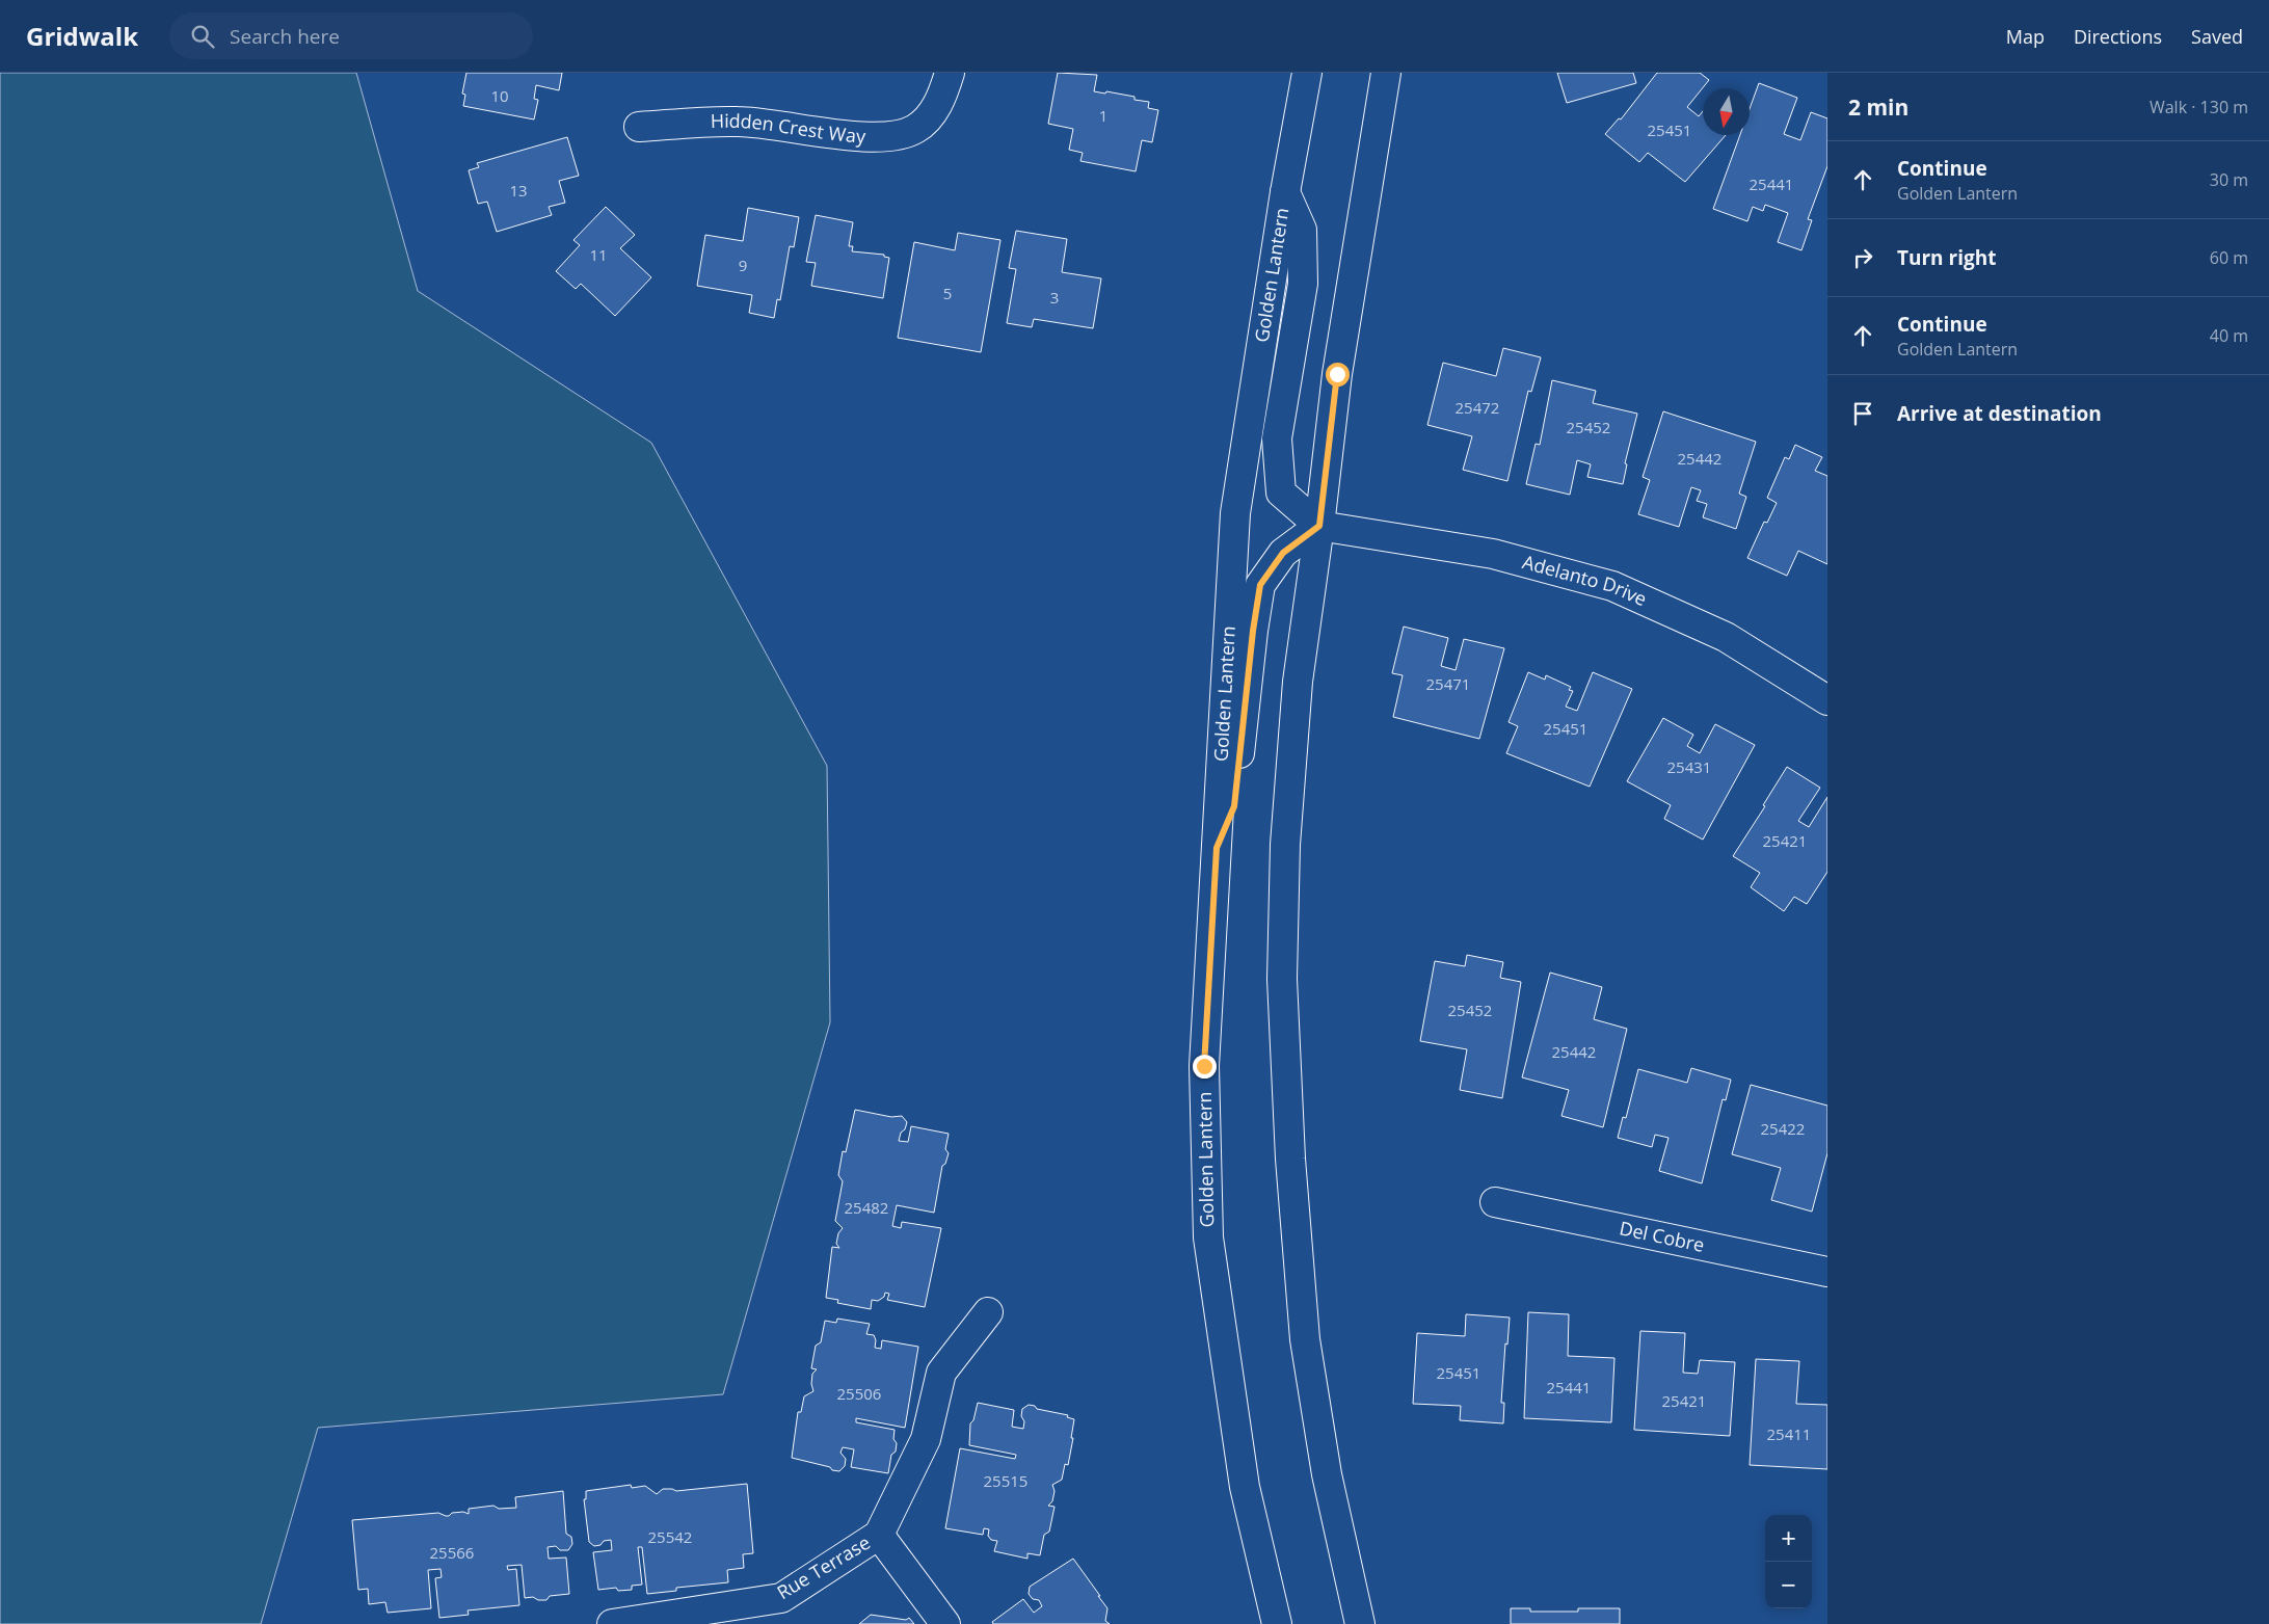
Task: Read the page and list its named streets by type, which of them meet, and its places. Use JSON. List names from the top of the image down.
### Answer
{
  "streets": {
    "main road": [
      "Hidden Crest Way",
      "Golden Lantern",
      "Adelanto Drive",
      "Del Cobre",
      "Rue Terrase"
    ]
  },
  "house_numbers": [
    "10",
    "1",
    "25451",
    "25441",
    "13",
    "11",
    "9",
    "5",
    "3",
    "25472",
    "25452",
    "25442",
    "25471",
    "25451",
    "25431",
    "25421",
    "25452",
    "25442",
    "25422",
    "25482",
    "25451",
    "25441",
    "25506",
    "25421",
    "25411",
    "25515",
    "25542",
    "25566"
  ],
  "north": "bottom",
  "page": {
    "header": "Gridwalk",
    "search": "Search here",
    "nav": ["Map", "Directions", "Saved"],
    "heading": ["2 min", "Walk · 130 m"],
    "list": [
      ["Continue", "Golden Lantern", "30 m"],
      ["Turn right", "60 m"],
      ["Continue", "Golden Lantern", "40 m"],
      "Arrive at destination"
    ],
    "map_buttons": ["+", "−"]
  }
}
